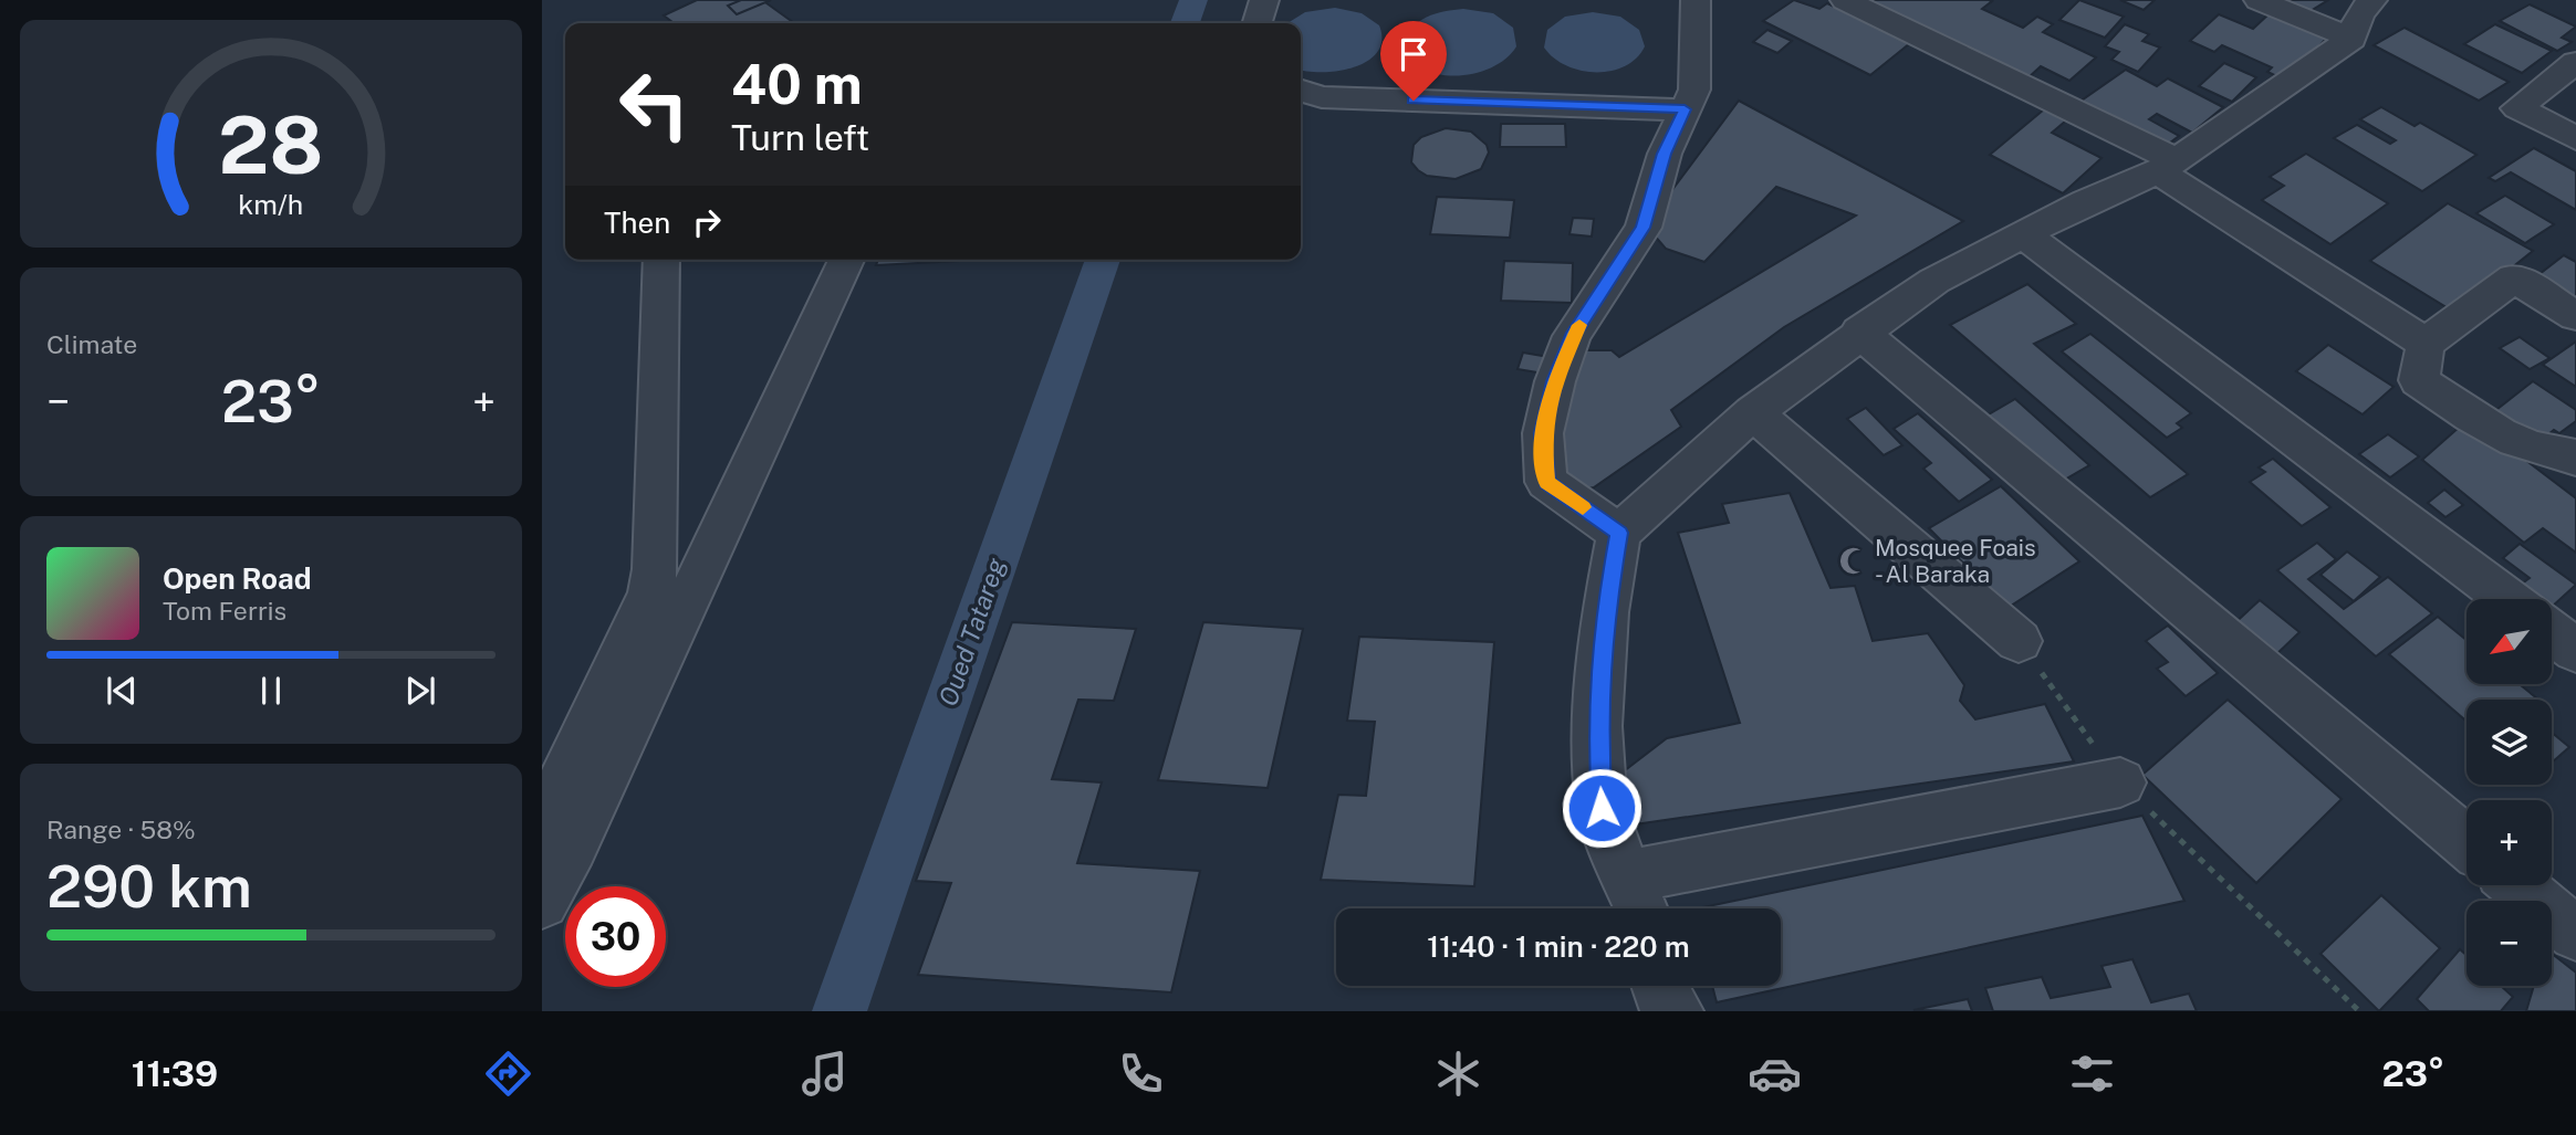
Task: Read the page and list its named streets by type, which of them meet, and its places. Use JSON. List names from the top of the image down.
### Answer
{
  "water": ["Oued Tatareg"],
  "places": {
    "mosque": ["Mosquee Foais - Al Baraka"]
  },
  "north": "bottom left",
  "page": {
    "turn": ["40 m", "Turn left"],
    "then": "Then",
    "tile": [
      "Climate",
      ["Range · 58%", "290 km"]
    ],
    "heat": ["−", "23°", "+"],
    "song": ["Open Road", "Tom Ferris"],
    "map_buttons": ["+", "−"],
    "limit": "30",
    "trip": "11:40 · 1 min · 220 m",
    "tabs": ["11:39", "23°"],
    "gauge": ["28", "km/h"]
  }
}
